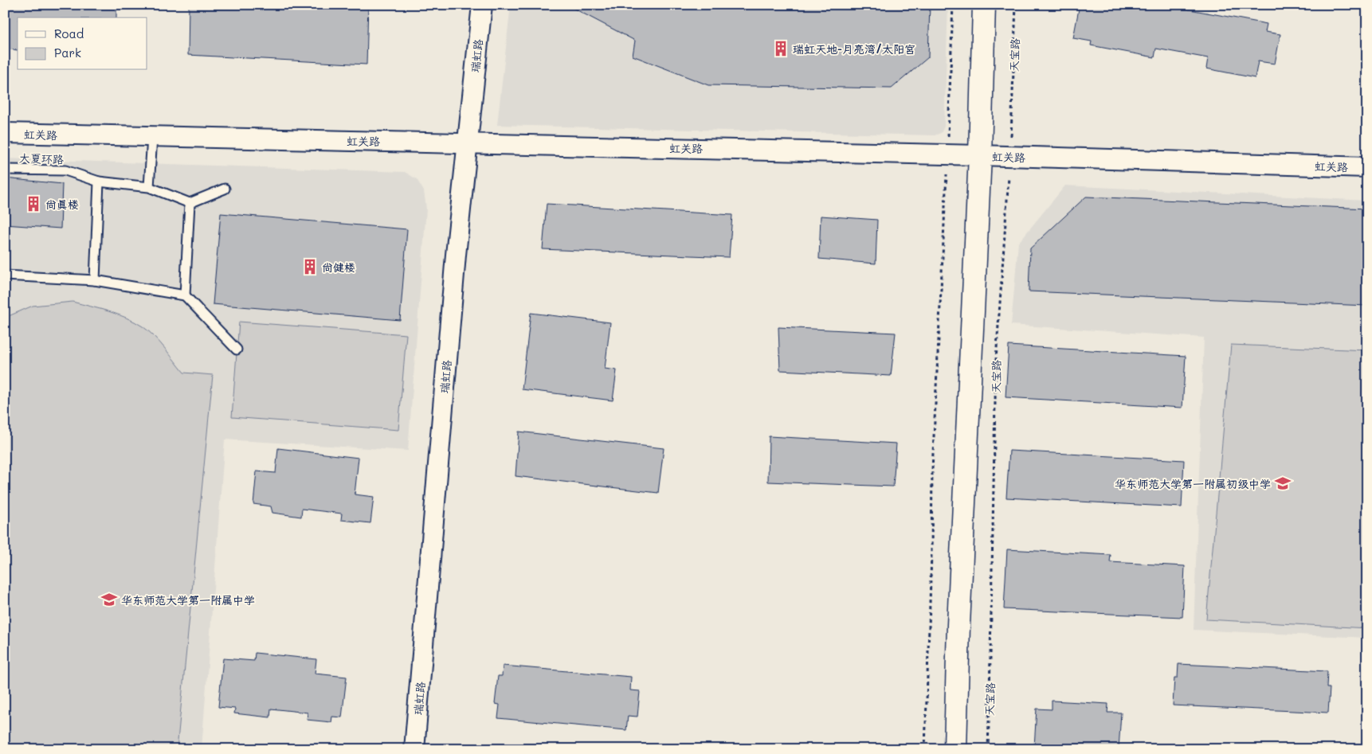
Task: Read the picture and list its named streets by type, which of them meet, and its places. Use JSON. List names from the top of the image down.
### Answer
{
  "streets": {
    "street": ["瑞虹路", "虹关路"],
    "lane": ["大夏环路"],
    "path": ["天宝路"]
  },
  "crossings": [
    ["天宝路", "虹关路"],
    ["瑞虹路", "虹关路"]
  ],
  "places": {
    "building": ["瑞虹天地-月亮湾/太阳宫", "尚真楼", "尚健楼"],
    "school or university": ["华东师范大学第一附属初级中学", "华东师范大学第一附属中学"]
  },
  "legend": ["Road", "Park"]
}
